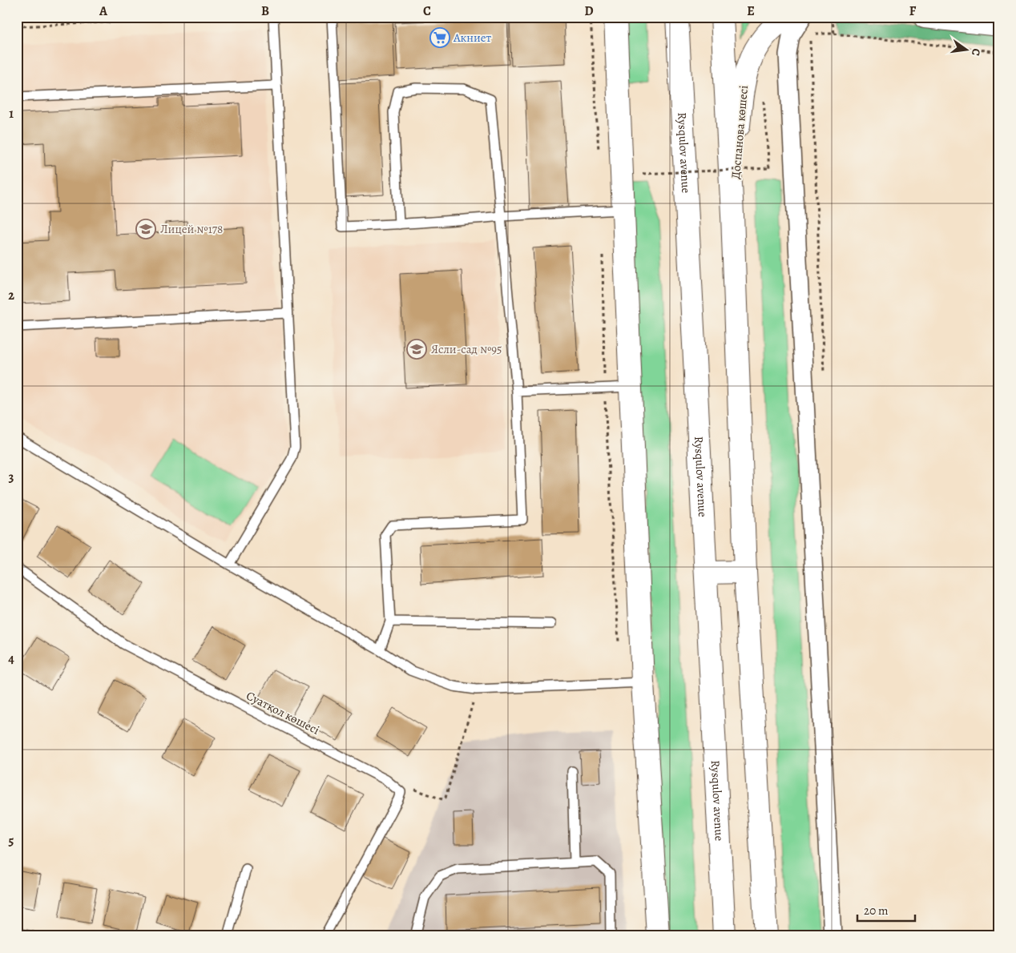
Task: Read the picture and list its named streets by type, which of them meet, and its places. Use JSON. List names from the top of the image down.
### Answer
{
  "streets": {
    "main road": ["Доспанова көшесі", "Rysqulov avenue"],
    "lane": ["Суатқол көшесі"]
  },
  "places": {
    "supermarket": ["Акниет"],
    "school or university": ["Лицей №178", "Ясли-сад №95"]
  },
  "scale_bar": "20 m",
  "north": "right",
  "grid": {
    "columns": [
      "A",
      "B",
      "C",
      "D",
      "E",
      "F"
    ],
    "rows": [
      "1",
      "2",
      "3",
      "4",
      "5"
    ]
  }
}
